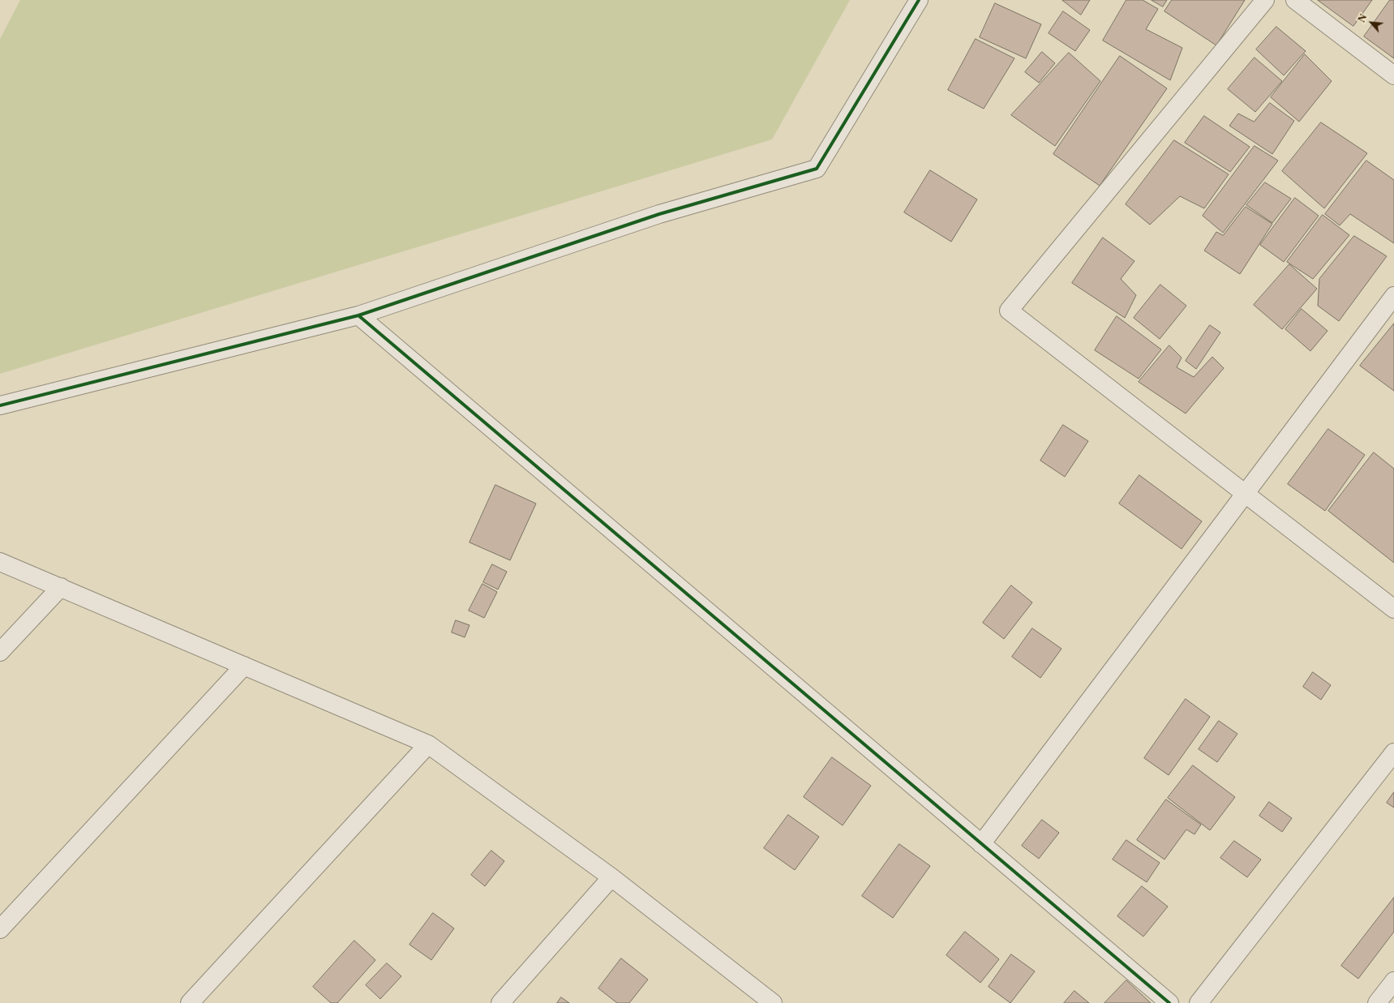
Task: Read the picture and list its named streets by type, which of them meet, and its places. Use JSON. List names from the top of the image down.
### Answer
{
  "north": "top left"
}
